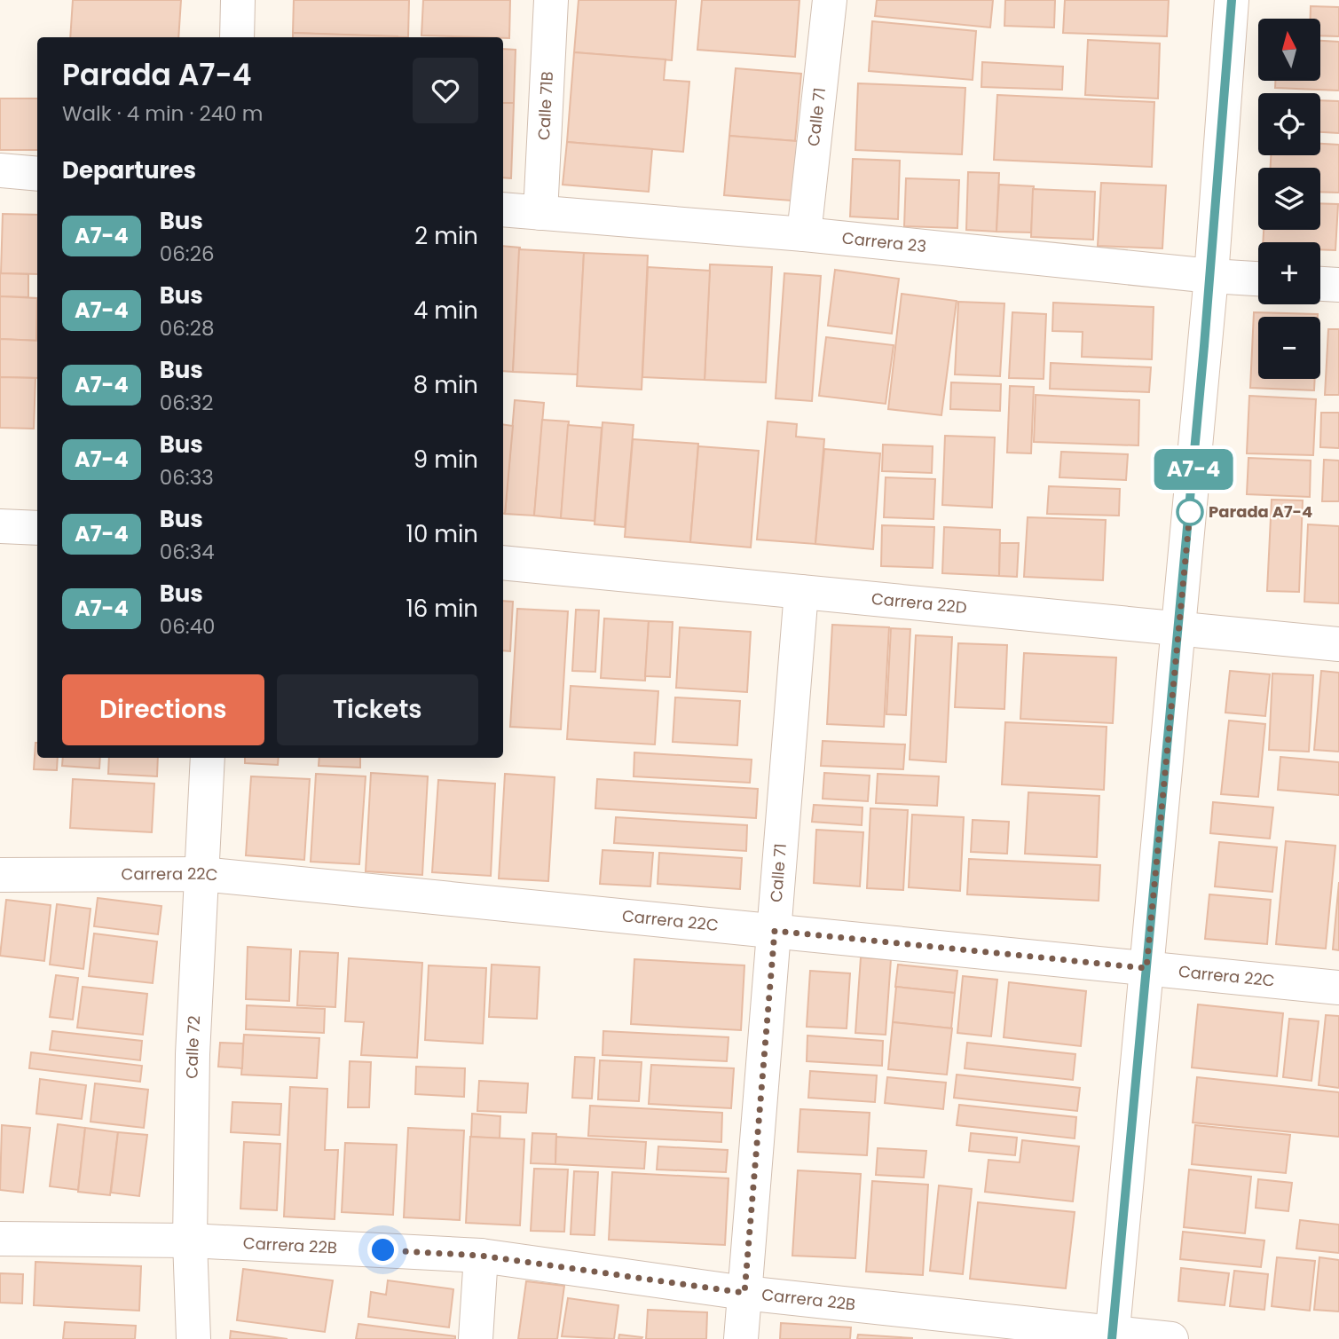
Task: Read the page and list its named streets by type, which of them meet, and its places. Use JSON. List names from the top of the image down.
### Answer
{
  "streets": {
    "street": [
      "Calle 71B",
      "Calle 71",
      "Carrera 23",
      "Carrera 22D",
      "Carrera 22C",
      "Calle 72",
      "Carrera 22B"
    ]
  },
  "crossings": [
    ["Calle 71B", "Carrera 23"],
    ["Calle 71", "Carrera 23"],
    ["Calle 71", "Carrera 22D"],
    ["Calle 71", "Carrera 22C"],
    ["Calle 71", "Carrera 22B"],
    ["Carrera 22C", "Calle 72"],
    ["Calle 72", "Carrera 22B"]
  ],
  "places": ["Parada A7-4"],
  "lines": ["bus line A7-4"],
  "north": "top",
  "page": {
    "on_map": "A7-4",
    "map_buttons": ["+", "−"],
    "heading": [
      ["Parada A7-4", "Walk · 4 min · 240 m"],
      "Departures"
    ],
    "list": [
      {
        "mark": "A7-4",
        "name": "Bus",
        "note": "06:26",
        "value": "2 min"
      },
      {
        "mark": "A7-4",
        "name": "Bus",
        "note": "06:28",
        "value": "4 min"
      },
      {
        "mark": "A7-4",
        "name": "Bus",
        "note": "06:32",
        "value": "8 min"
      },
      {
        "mark": "A7-4",
        "name": "Bus",
        "note": "06:33",
        "value": "9 min"
      },
      {
        "mark": "A7-4",
        "name": "Bus",
        "note": "06:34",
        "value": "10 min"
      },
      {
        "mark": "A7-4",
        "name": "Bus",
        "note": "06:40",
        "value": "16 min"
      }
    ],
    "buttons": ["Directions", "Tickets"]
  }
}
